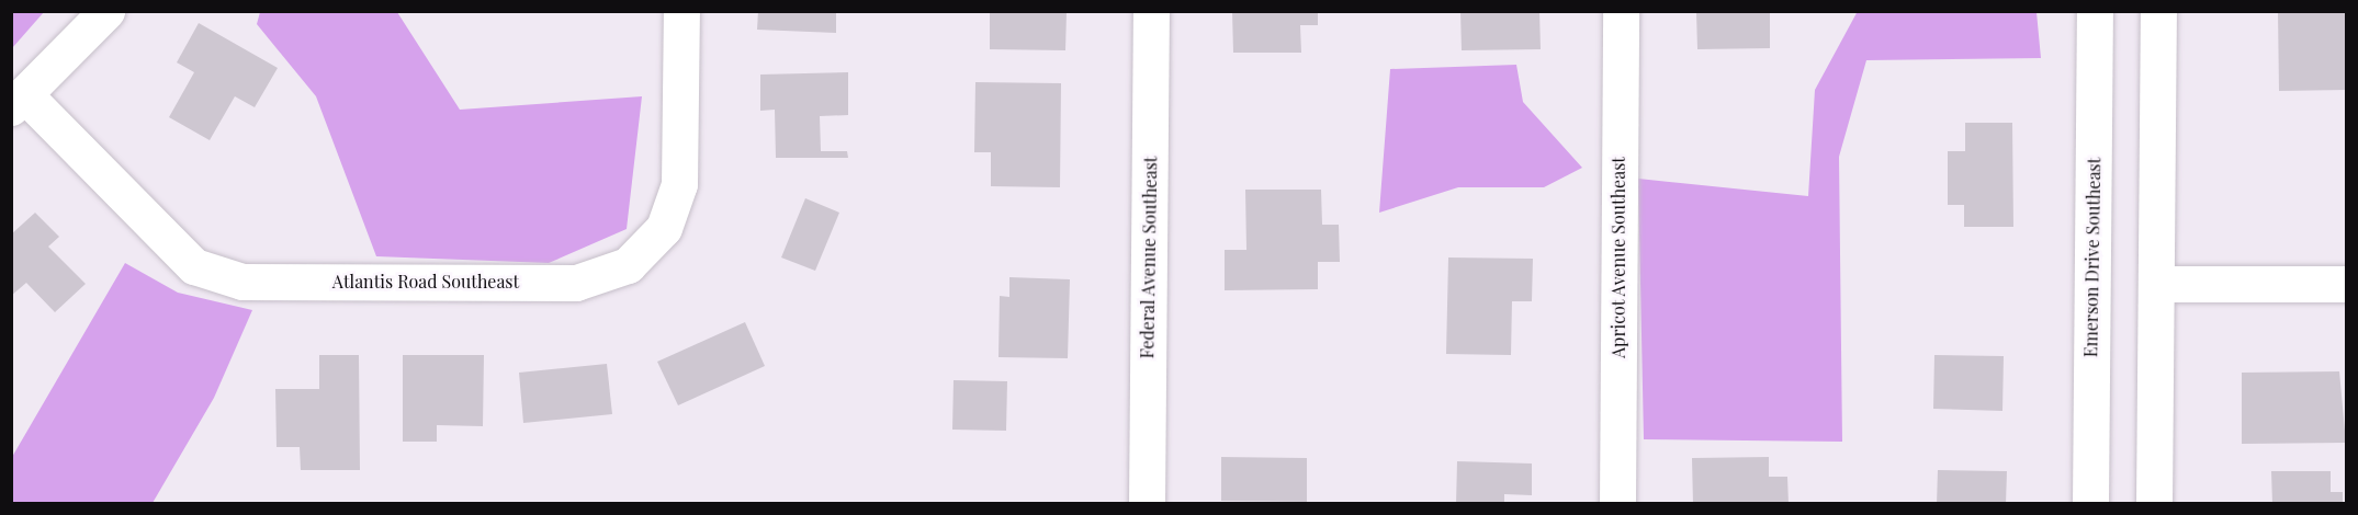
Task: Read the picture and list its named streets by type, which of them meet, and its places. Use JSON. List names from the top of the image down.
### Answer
{
  "streets": {
    "street": [
      "Federal Avenue Southeast",
      "Apricot Avenue Southeast",
      "Emerson Drive Southeast",
      "Atlantis Road Southeast"
    ]
  }
}
